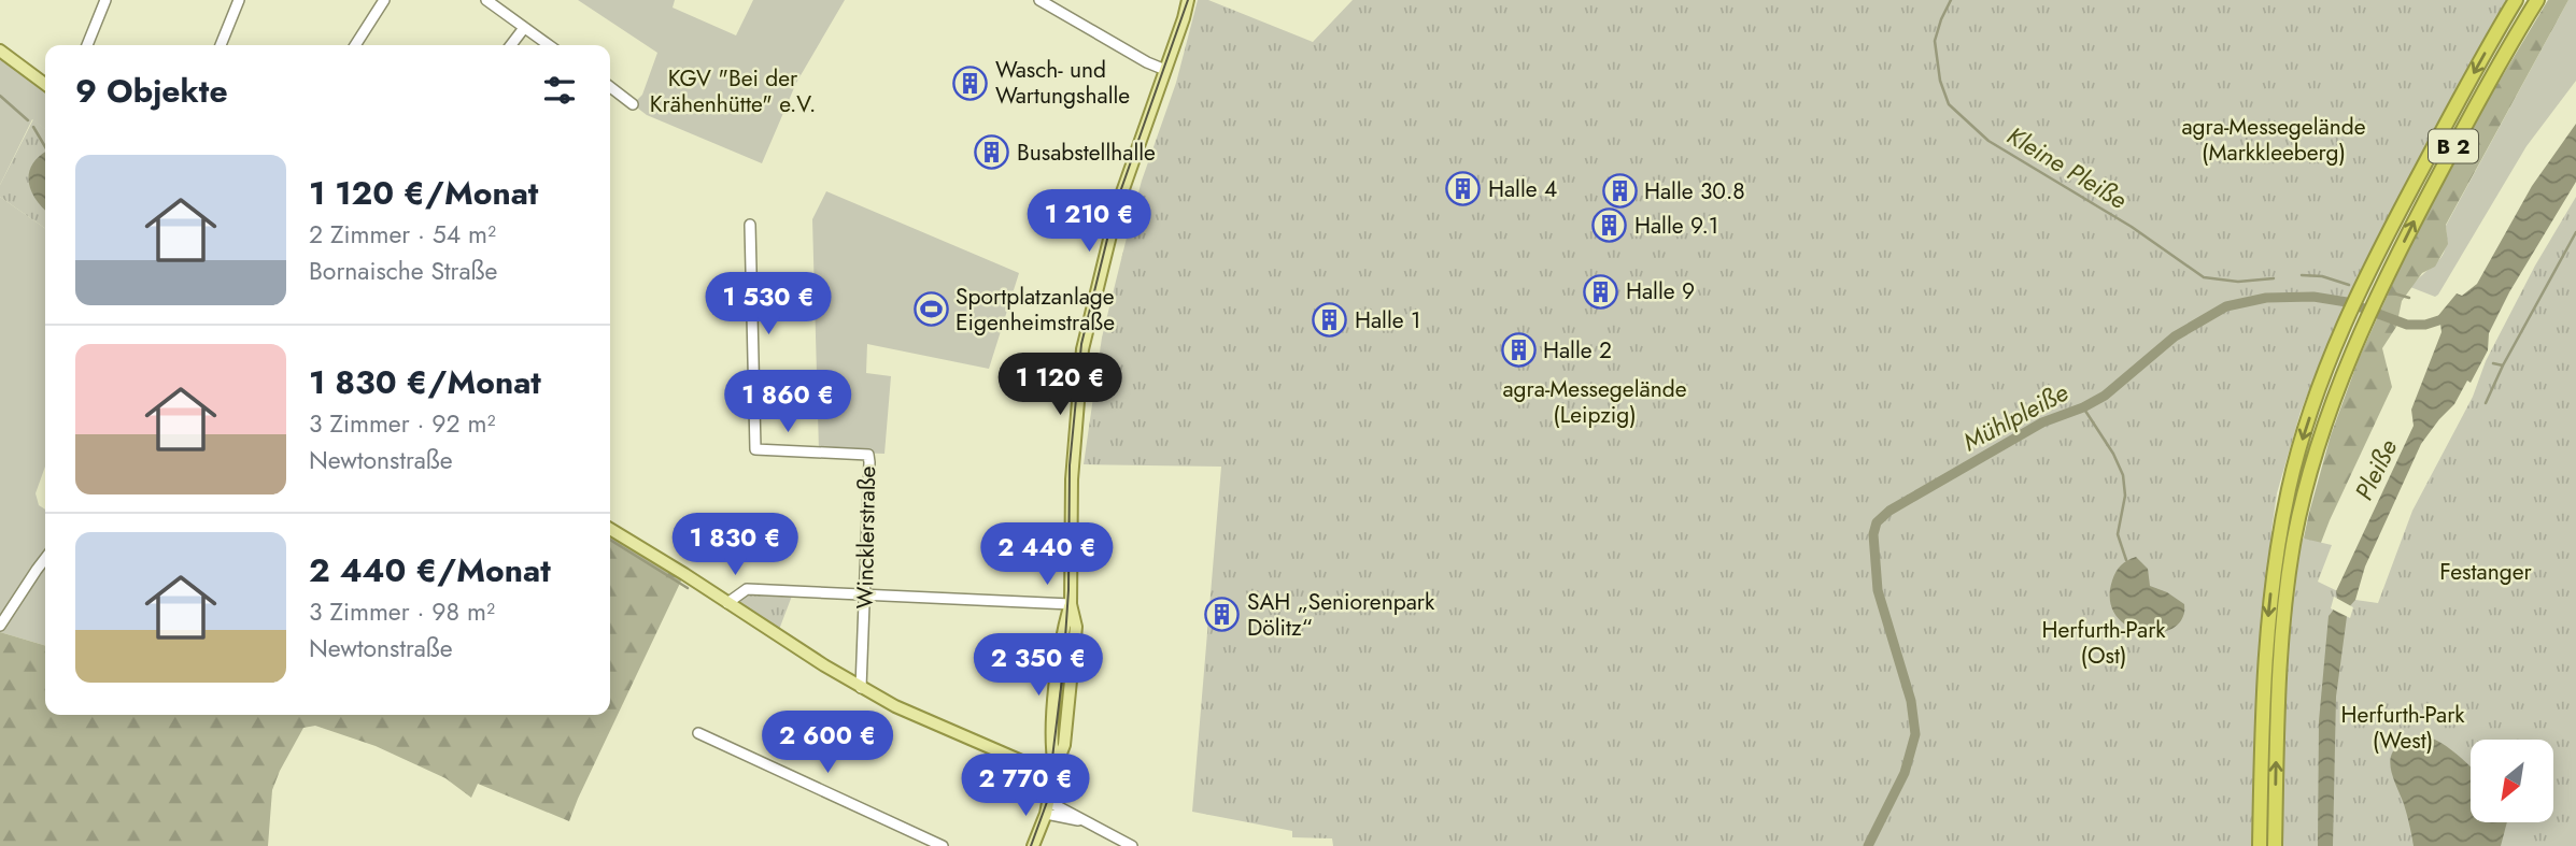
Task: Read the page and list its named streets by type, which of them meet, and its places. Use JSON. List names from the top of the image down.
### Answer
{
  "streets": {
    "highway": ["B 2"],
    "street": ["Wincklerstraße"]
  },
  "water": ["Kleine Pleiße", "Mühlpleiße", "Pleiße"],
  "parks": [
    "KGV \"Bei der Krähenhütte\" e.V.",
    "agra-Messegelände (Markkleeberg)",
    "agra-Messegelände (Leipzig)",
    "Festanger",
    "Herfurth-Park (Ost)",
    "Herfurth-Park (West)"
  ],
  "places": {
    "building": [
      "Wasch- und Wartungshalle",
      "Busabstellhalle",
      "Halle 4",
      "Halle 30.8",
      "Halle 9.1",
      "Halle 9",
      "Halle 1",
      "Halle 2",
      "SAH „Seniorenpark Dölitz“"
    ],
    "sports": ["Sportplatzanlage Eigenheimstraße"]
  },
  "north": "bottom left",
  "page": {
    "heading": "9 Objekte",
    "list": [
      {
        "name": "1 120 €/Monat",
        "note": "2 Zimmer · 54 m² · Bornaische Straße"
      },
      {
        "name": "1 830 €/Monat",
        "note": "3 Zimmer · 92 m² · Newtonstraße"
      },
      {
        "name": "2 440 €/Monat",
        "note": "3 Zimmer · 98 m² · Newtonstraße"
      }
    ],
    "price": [
      "1 210 €",
      "1 530 €",
      "1 120 €",
      "1 860 €",
      "1 830 €",
      "2 440 €",
      "2 350 €",
      "2 600 €",
      "2 770 €"
    ]
  }
}
